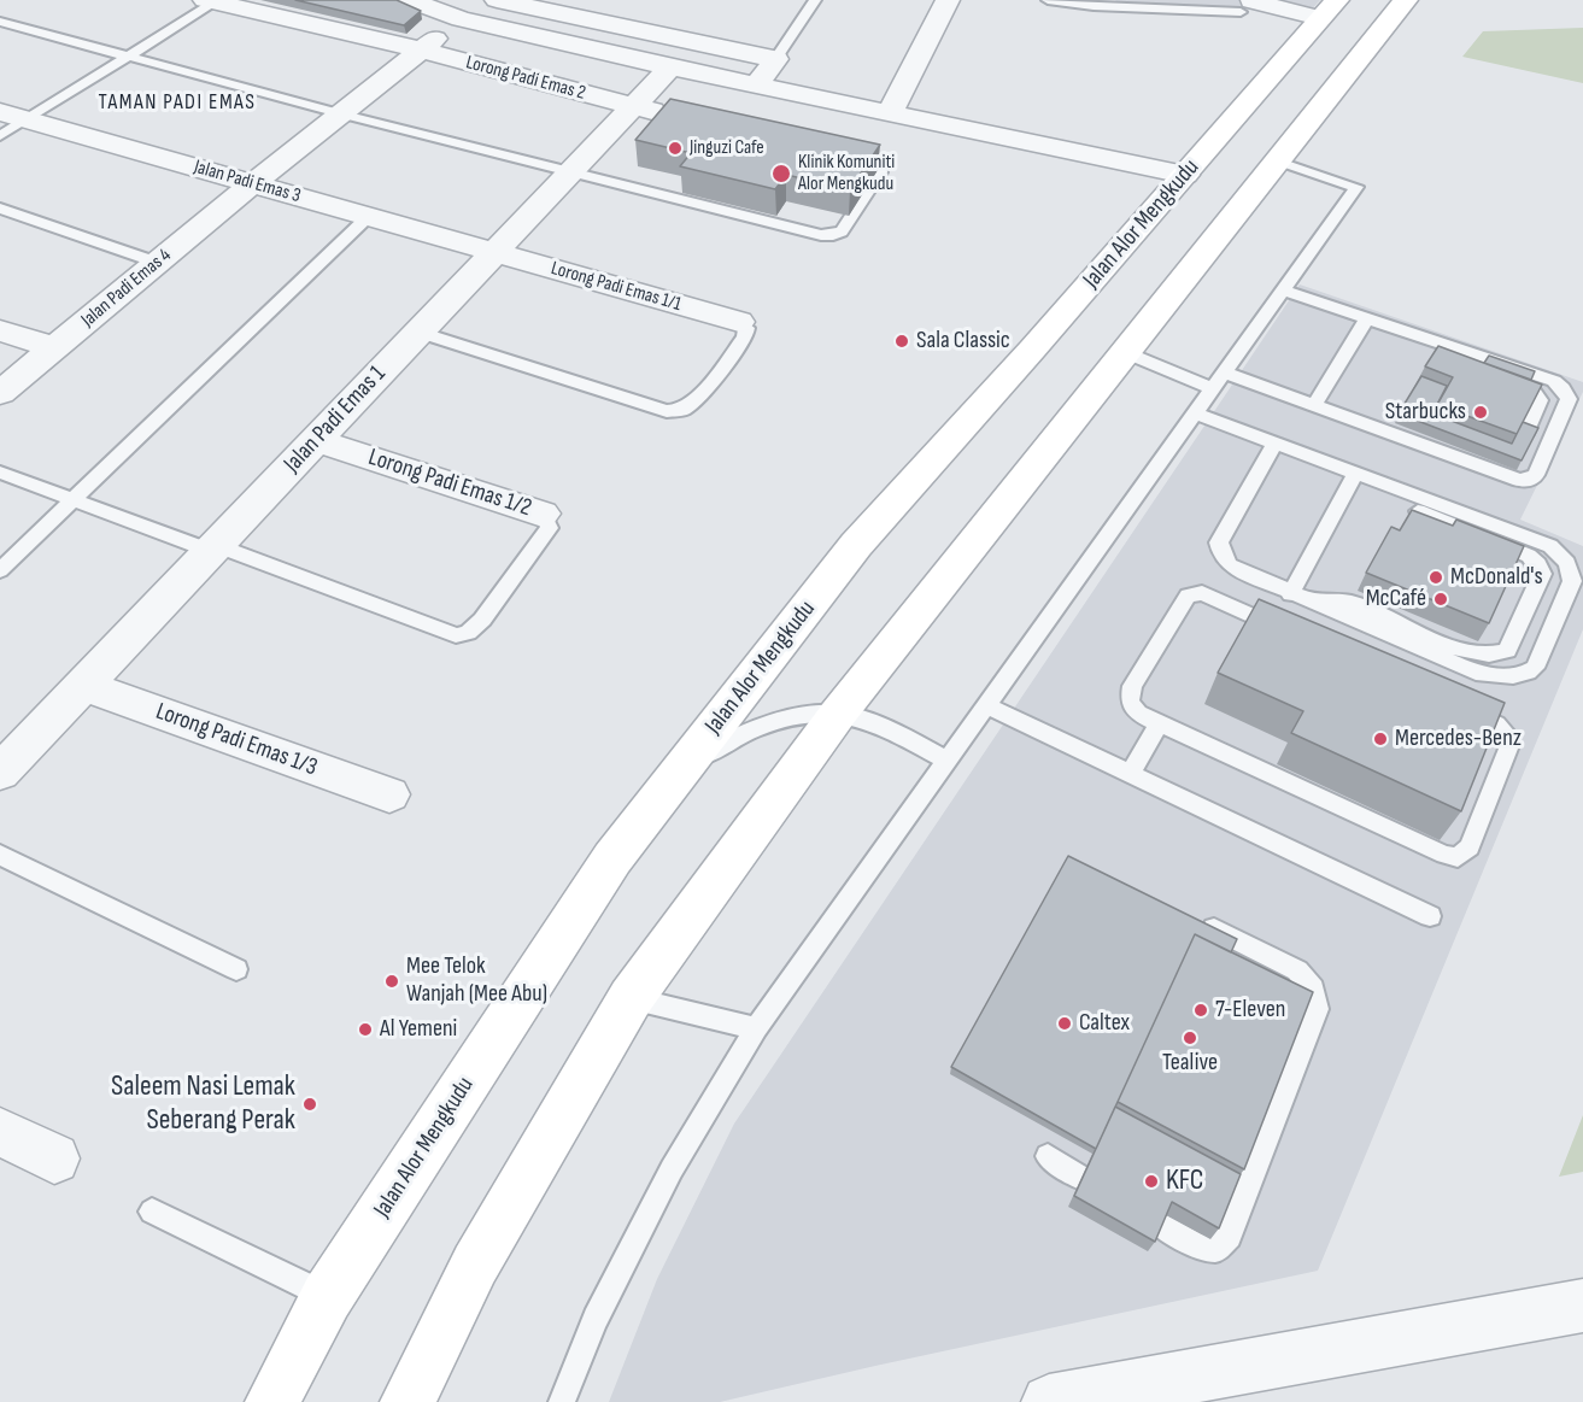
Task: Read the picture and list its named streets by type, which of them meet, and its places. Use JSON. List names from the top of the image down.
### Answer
{
  "streets": {
    "main road": ["Jalan Alor Mengkudu"],
    "street": [
      "Lorong Padi Emas 2",
      "Jalan Padi Emas 3",
      "Lorong Padi Emas 1/1",
      "Jalan Padi Emas 4",
      "Jalan Padi Emas 1",
      "Lorong Padi Emas 1/2",
      "Lorong Padi Emas 1/3"
    ]
  },
  "crossings": [
    ["Lorong Padi Emas 2", "Jalan Padi Emas 4"],
    ["Lorong Padi Emas 2", "Jalan Padi Emas 1"],
    ["Jalan Padi Emas 3", "Lorong Padi Emas 1/1"],
    ["Jalan Padi Emas 3", "Jalan Padi Emas 4"],
    ["Jalan Padi Emas 3", "Jalan Padi Emas 1"],
    ["Lorong Padi Emas 1/1", "Jalan Padi Emas 1"],
    ["Jalan Padi Emas 1", "Lorong Padi Emas 1/2"],
    ["Jalan Padi Emas 1", "Lorong Padi Emas 1/3"]
  ],
  "districts": ["TAMAN PADI EMAS"],
  "places": [
    "Jinguzi Cafe",
    "Klinik Komuniti Alor Mengkudu",
    "Sala Classic",
    "Starbucks",
    "McDonald's",
    "McCafé",
    "Mercedes-Benz",
    "Mee Telok Wanjah (Mee Abu)",
    "7-Eleven",
    "Caltex",
    "Al Yemeni",
    "Tealive",
    "Saleem Nasi Lemak Seberang Perak",
    "KFC"
  ]
}
